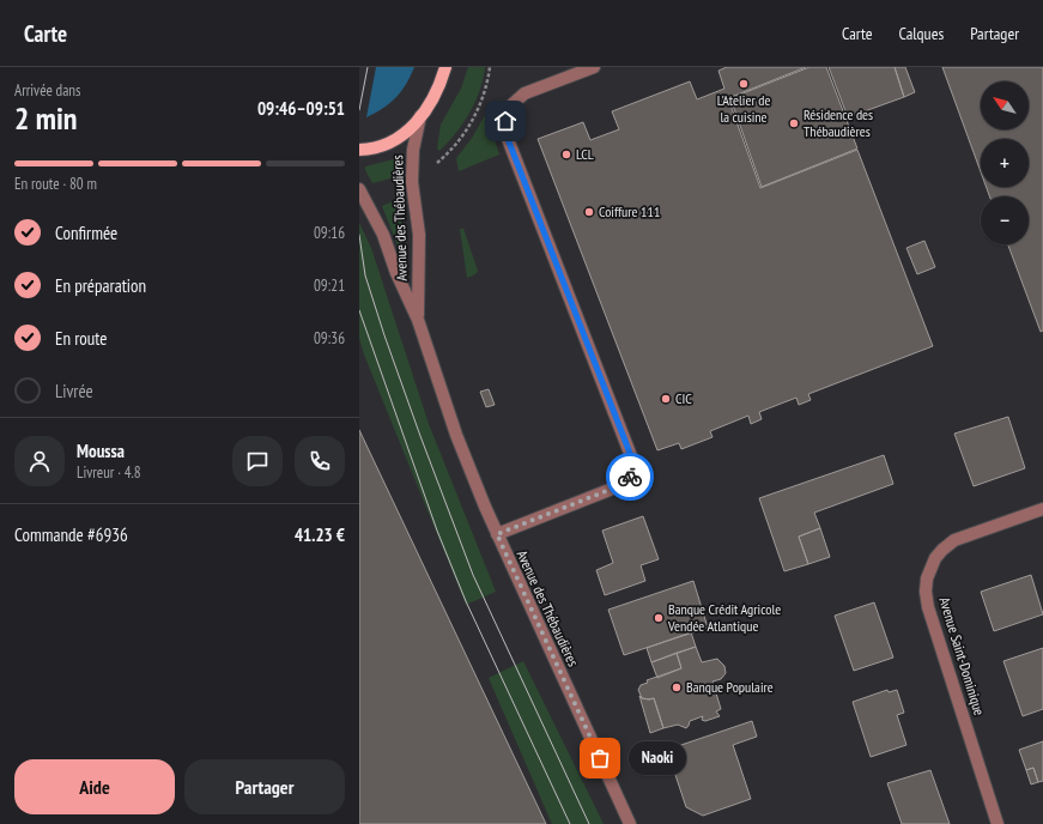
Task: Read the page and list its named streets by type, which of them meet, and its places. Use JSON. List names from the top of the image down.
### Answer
{
  "streets": {
    "street": ["Avenue des Thébaudières", "Avenue Saint-Dominique"]
  },
  "places": [
    "L'Atelier de la cuisine",
    "Résidence des Thébaudières",
    "LCL",
    "Coiffure 111",
    "CIC",
    "Banque Crédit Agricole Vendée Atlantique",
    "Banque Populaire",
    "Naoki"
  ],
  "north": "top left",
  "page": {
    "header": "Carte",
    "nav": ["Carte", "Calques", "Partager"],
    "heading": ["2 min", "Arrivée dans", "09:46–09:51"],
    "panel": [
      "Moussa",
      "Livreur · 4.8",
      "Commande #6936",
      "41.23 €"
    ],
    "map_buttons": ["+", "−"],
    "bar": "En route · 80 m",
    "list": [
      ["Confirmée", "09:16"],
      ["En préparation", "09:21"],
      ["En route", "09:36"],
      "Livrée"
    ],
    "bubble": "Naoki",
    "buttons": ["Aide", "Partager"]
  }
}
